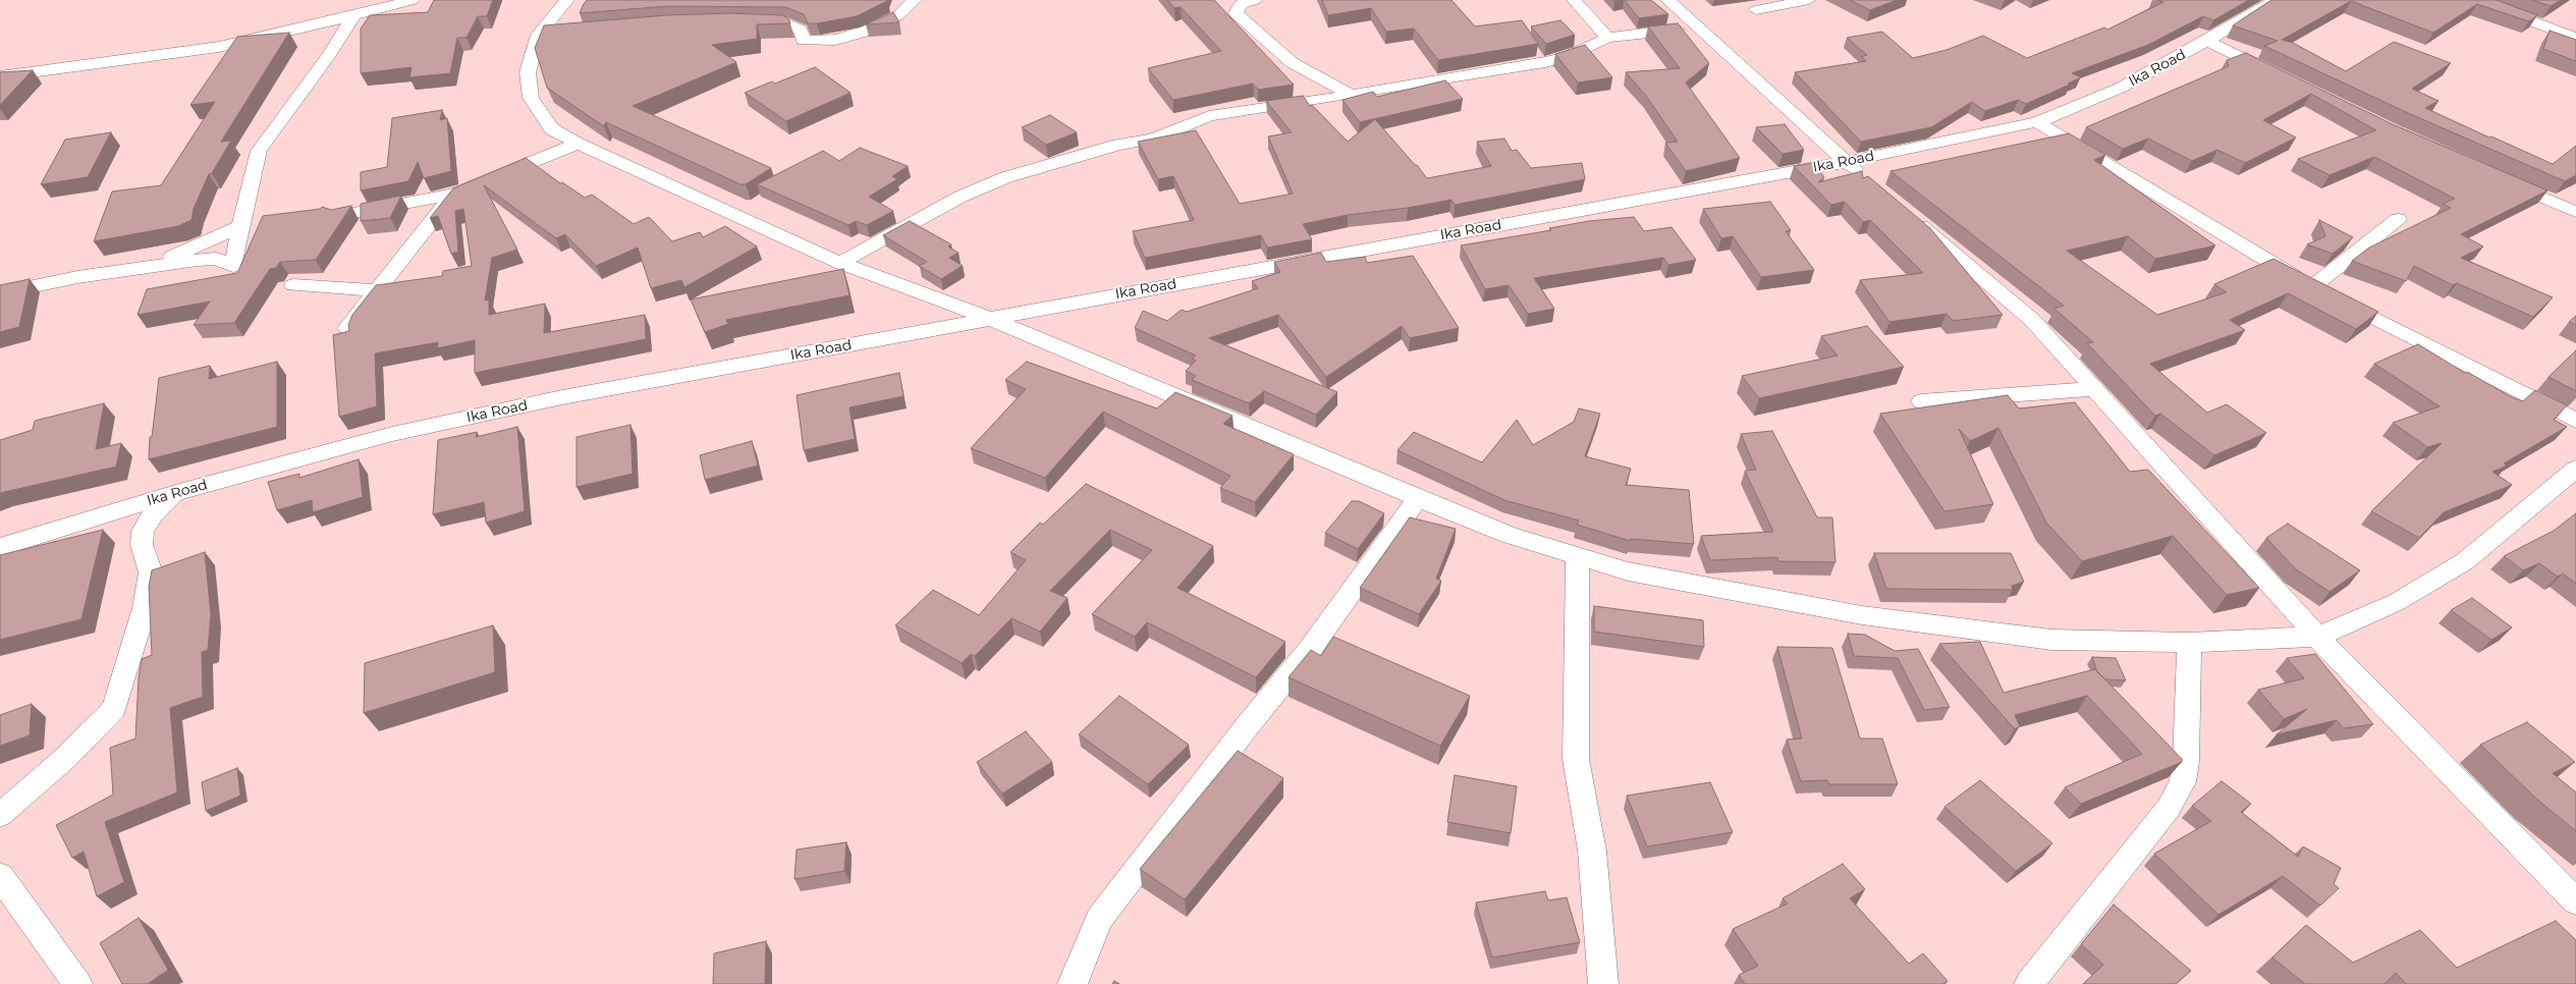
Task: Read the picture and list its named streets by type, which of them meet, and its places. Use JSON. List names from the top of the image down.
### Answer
{
  "streets": {
    "street": ["Ika Road"]
  }
}
